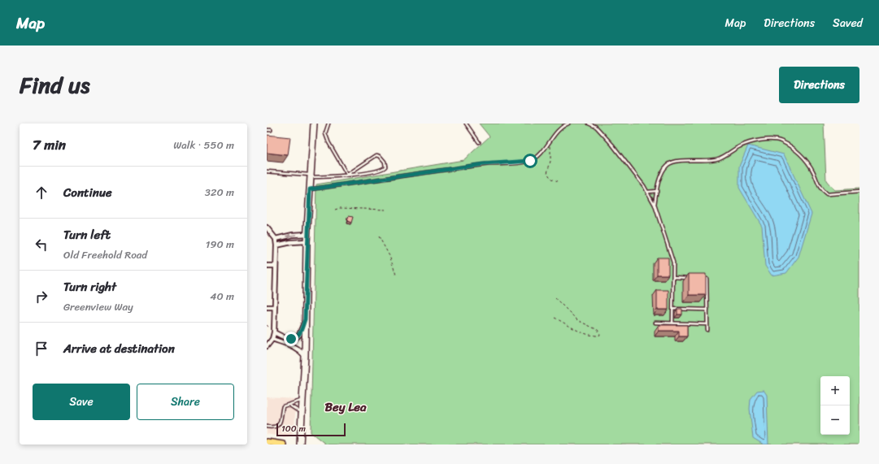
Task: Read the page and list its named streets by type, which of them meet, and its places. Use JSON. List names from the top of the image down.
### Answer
{
  "districts": ["Bey Lea"],
  "scale_bar": "100 m",
  "page": {
    "header": "Map",
    "nav": ["Map", "Directions", "Saved"],
    "title": "Find us",
    "buttons": [
      "Directions",
      ["Save", "Share"]
    ],
    "heading": ["7 min", "Walk · 550 m"],
    "list": [
      ["Continue", "320 m"],
      ["Turn left", "Old Freehold Road", "190 m"],
      ["Turn right", "Greenview Way", "40 m"],
      "Arrive at destination"
    ],
    "map_buttons": ["+", "−"],
    "scale": "100 m"
  }
}
